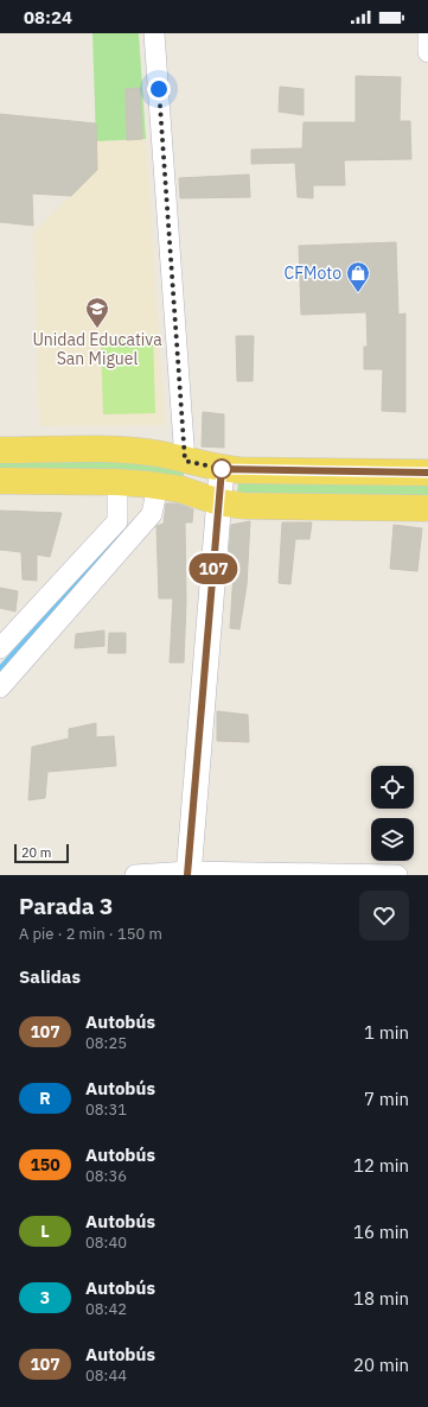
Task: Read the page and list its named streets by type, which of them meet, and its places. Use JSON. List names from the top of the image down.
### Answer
{
  "places": {
    "shop": ["CFMoto"],
    "school or university": ["Unidad Educativa San Miguel"]
  },
  "lines": ["bus line 107"],
  "scale_bar": "20 m",
  "page": {
    "status": "08:24",
    "on_map": "107",
    "scale": "20 m",
    "heading": [
      ["Parada 3", "A pie · 2 min · 150 m"],
      "Salidas"
    ],
    "list": [
      {
        "mark": "107",
        "name": "Autobús",
        "note": "08:25",
        "value": "1 min"
      },
      {
        "mark": "R",
        "name": "Autobús",
        "note": "08:31",
        "value": "7 min"
      },
      {
        "mark": "150",
        "name": "Autobús",
        "note": "08:36",
        "value": "12 min"
      },
      {
        "mark": "L",
        "name": "Autobús",
        "note": "08:40",
        "value": "16 min"
      },
      {
        "mark": "3",
        "name": "Autobús",
        "note": "08:42",
        "value": "18 min"
      },
      {
        "mark": "107",
        "name": "Autobús",
        "note": "08:44",
        "value": "20 min"
      }
    ]
  }
}
